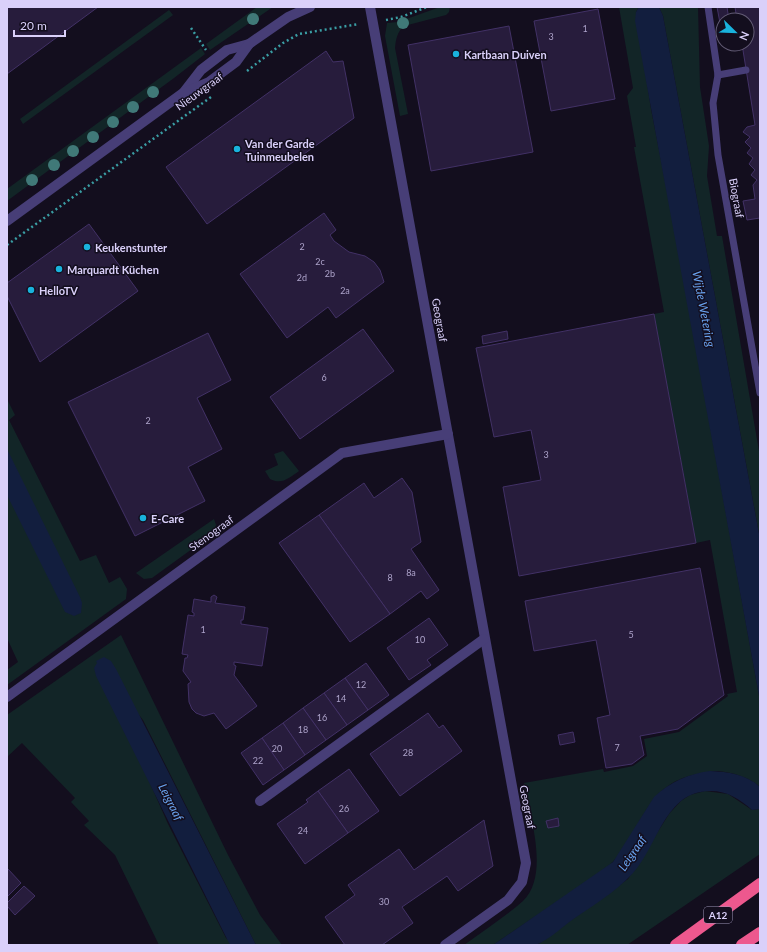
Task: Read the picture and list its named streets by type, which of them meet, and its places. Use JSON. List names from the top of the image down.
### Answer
{
  "streets": {
    "highway": ["A12"],
    "street": ["Nieuwgraaf", "Geograaf", "Stenograaf"],
    "lane": ["Biograaf"]
  },
  "crossings": [
    ["Geograaf", "Stenograaf"]
  ],
  "water": ["Wijde Wetering", "Leigraaf"],
  "places": [
    "Kartbaan Duiven",
    "Van der Garde Tuinmeubelen",
    "Keukenstunter",
    "Marquardt Küchen",
    "HelloTV",
    "E-Care"
  ],
  "house_numbers": [
    "1",
    "3",
    "2",
    "2c",
    "2b",
    "2d",
    "2a",
    "6",
    "2",
    "3",
    "8a",
    "8",
    "1",
    "5",
    "10",
    "12",
    "14",
    "16",
    "18",
    "7",
    "20",
    "28",
    "22",
    "26",
    "24",
    "30"
  ],
  "scale_bar": "20 m",
  "north": "bottom right"
}
